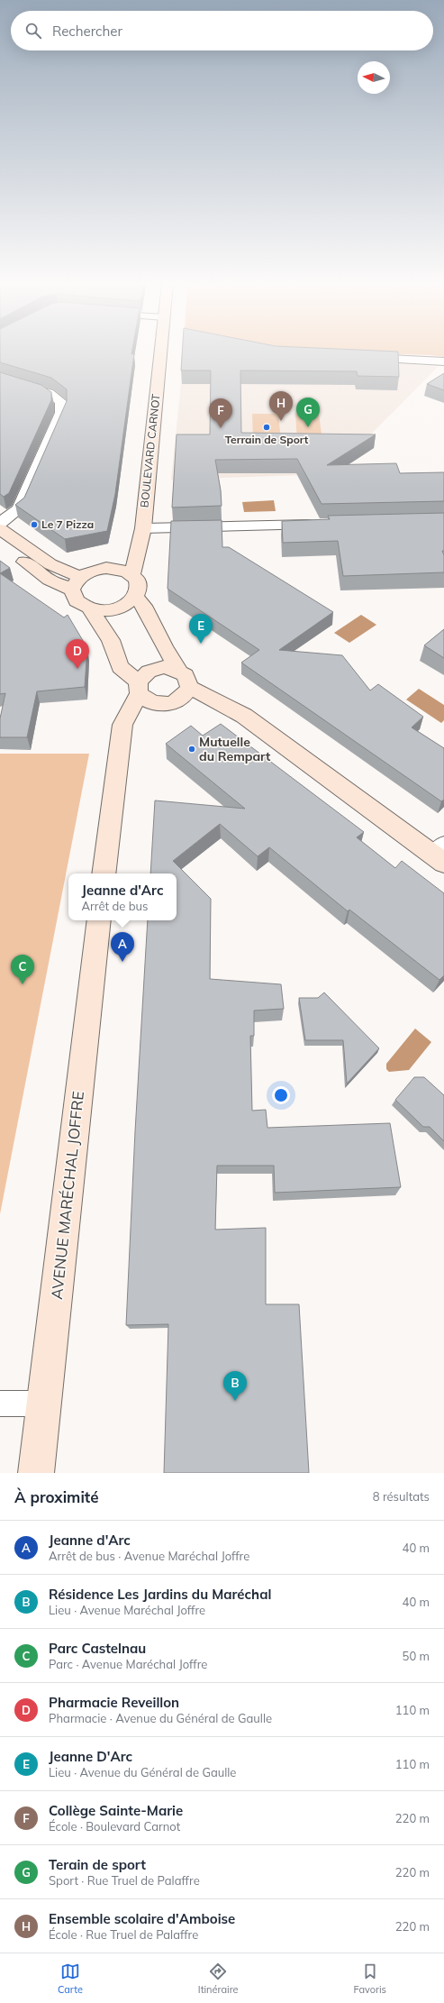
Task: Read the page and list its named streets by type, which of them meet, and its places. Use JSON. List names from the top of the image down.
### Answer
{
  "streets": {
    "main road": ["BOULEVARD CARNOT", "AVENUE MARÉCHAL JOFFRE"]
  },
  "places": ["Terrain de Sport", "Le 7 Pizza", "Mutuelle du Rempart"],
  "north": "left",
  "page": {
    "search": "Rechercher",
    "pins": [
      "H",
      "G",
      "F",
      "E",
      "D",
      "A",
      "C",
      "B"
    ],
    "popup": ["Jeanne d'Arc", "Arrêt de bus"],
    "heading": ["À proximité", "8 résultats"],
    "list": [
      {
        "mark": "A",
        "name": "Jeanne d'Arc",
        "note": "Arrêt de bus · Avenue Maréchal Joffre",
        "value": "40 m"
      },
      {
        "mark": "B",
        "name": "Résidence Les Jardins du Maréchal",
        "note": "Lieu · Avenue Maréchal Joffre",
        "value": "40 m"
      },
      {
        "mark": "C",
        "name": "Parc Castelnau",
        "note": "Parc · Avenue Maréchal Joffre",
        "value": "50 m"
      },
      {
        "mark": "D",
        "name": "Pharmacie Reveillon",
        "note": "Pharmacie · Avenue du Général de Gaulle",
        "value": "110 m"
      },
      {
        "mark": "E",
        "name": "Jeanne D'Arc",
        "note": "Lieu · Avenue du Général de Gaulle",
        "value": "110 m"
      },
      {
        "mark": "F",
        "name": "Collège Sainte-Marie",
        "note": "École · Boulevard Carnot",
        "value": "220 m"
      },
      {
        "mark": "G",
        "name": "Terain de sport",
        "note": "Sport · Rue Truel de Palaffre",
        "value": "220 m"
      },
      {
        "mark": "H",
        "name": "Ensemble scolaire d'Amboise",
        "note": "École · Rue Truel de Palaffre",
        "value": "220 m"
      }
    ],
    "nav": ["Carte", "Itinéraire", "Favoris"]
  }
}
